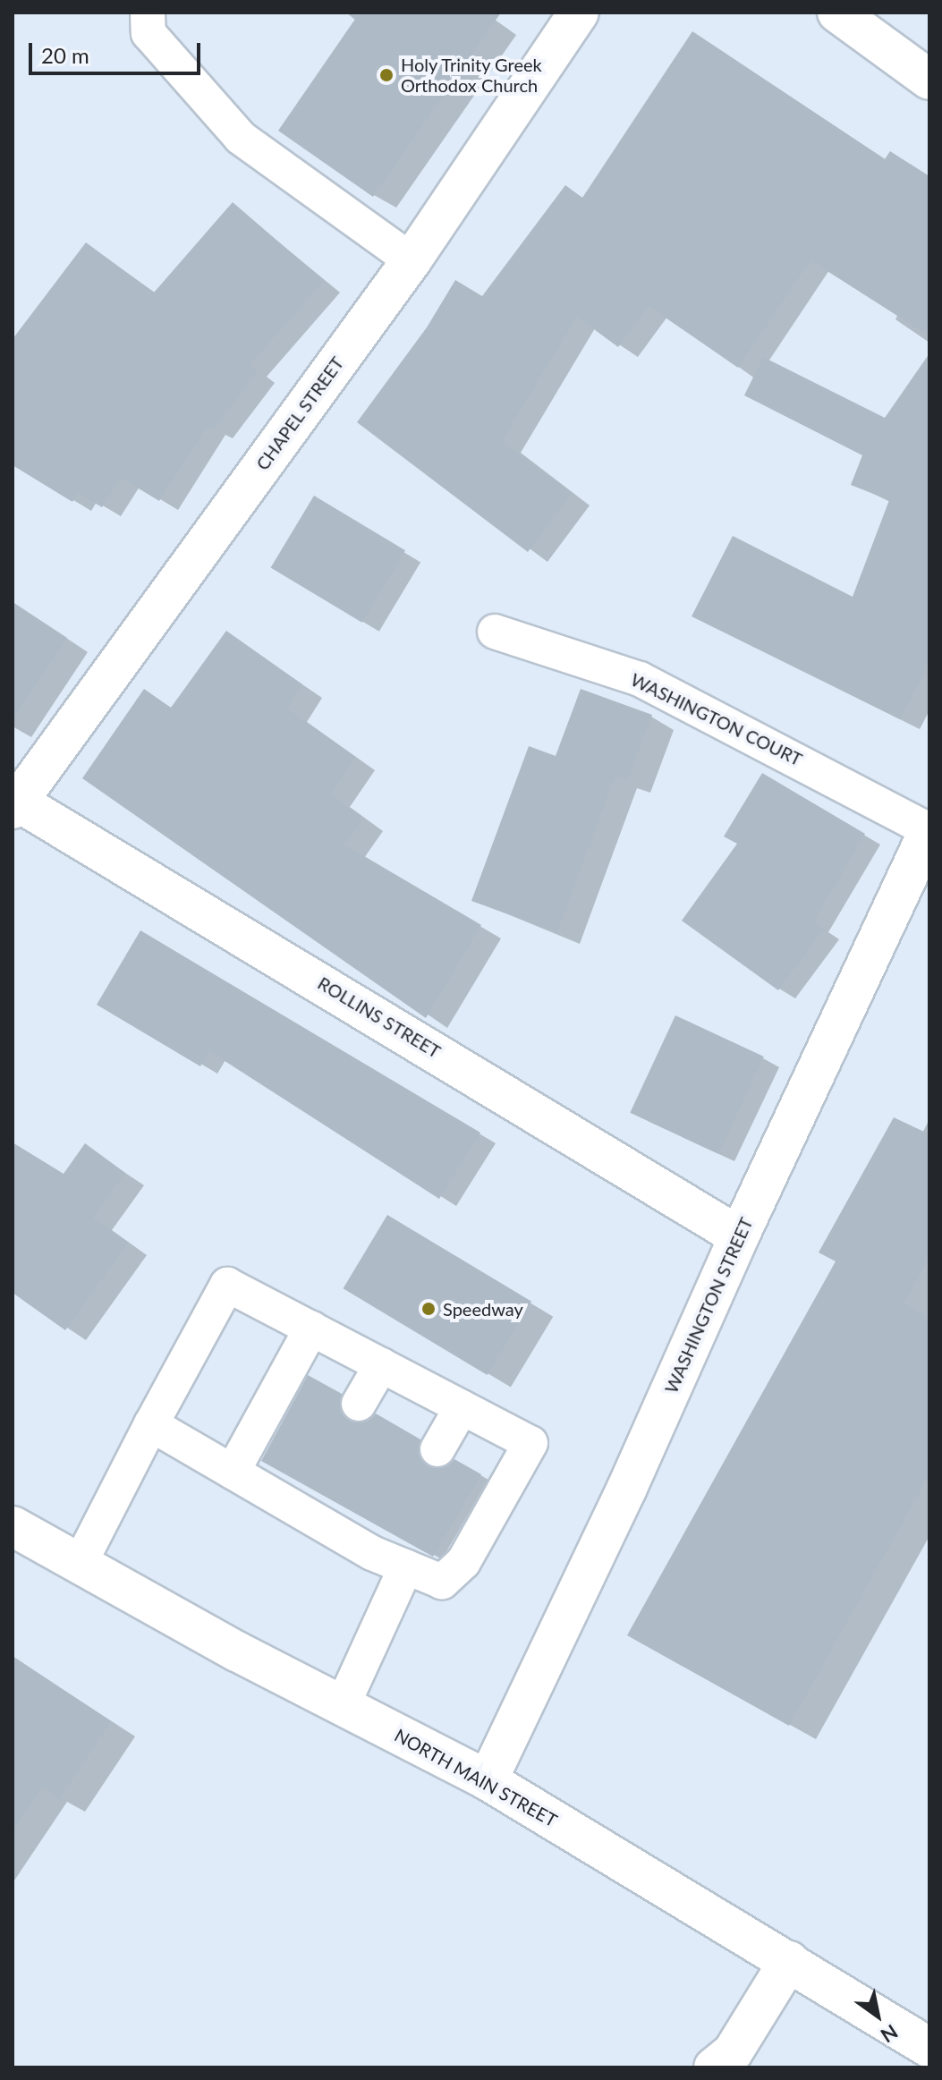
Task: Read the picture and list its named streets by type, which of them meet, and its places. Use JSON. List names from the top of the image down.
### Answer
{
  "streets": {
    "street": [
      "CHAPEL STREET",
      "ROLLINS STREET",
      "WASHINGTON STREET",
      "NORTH MAIN STREET"
    ],
    "lane": ["WASHINGTON COURT"]
  },
  "crossings": [
    ["CHAPEL STREET", "ROLLINS STREET"],
    ["WASHINGTON COURT", "WASHINGTON STREET"],
    ["ROLLINS STREET", "WASHINGTON STREET"],
    ["WASHINGTON STREET", "NORTH MAIN STREET"]
  ],
  "places": ["Holy Trinity Greek Orthodox Church", "Speedway"],
  "scale_bar": "20 m",
  "north": "bottom right"
}
